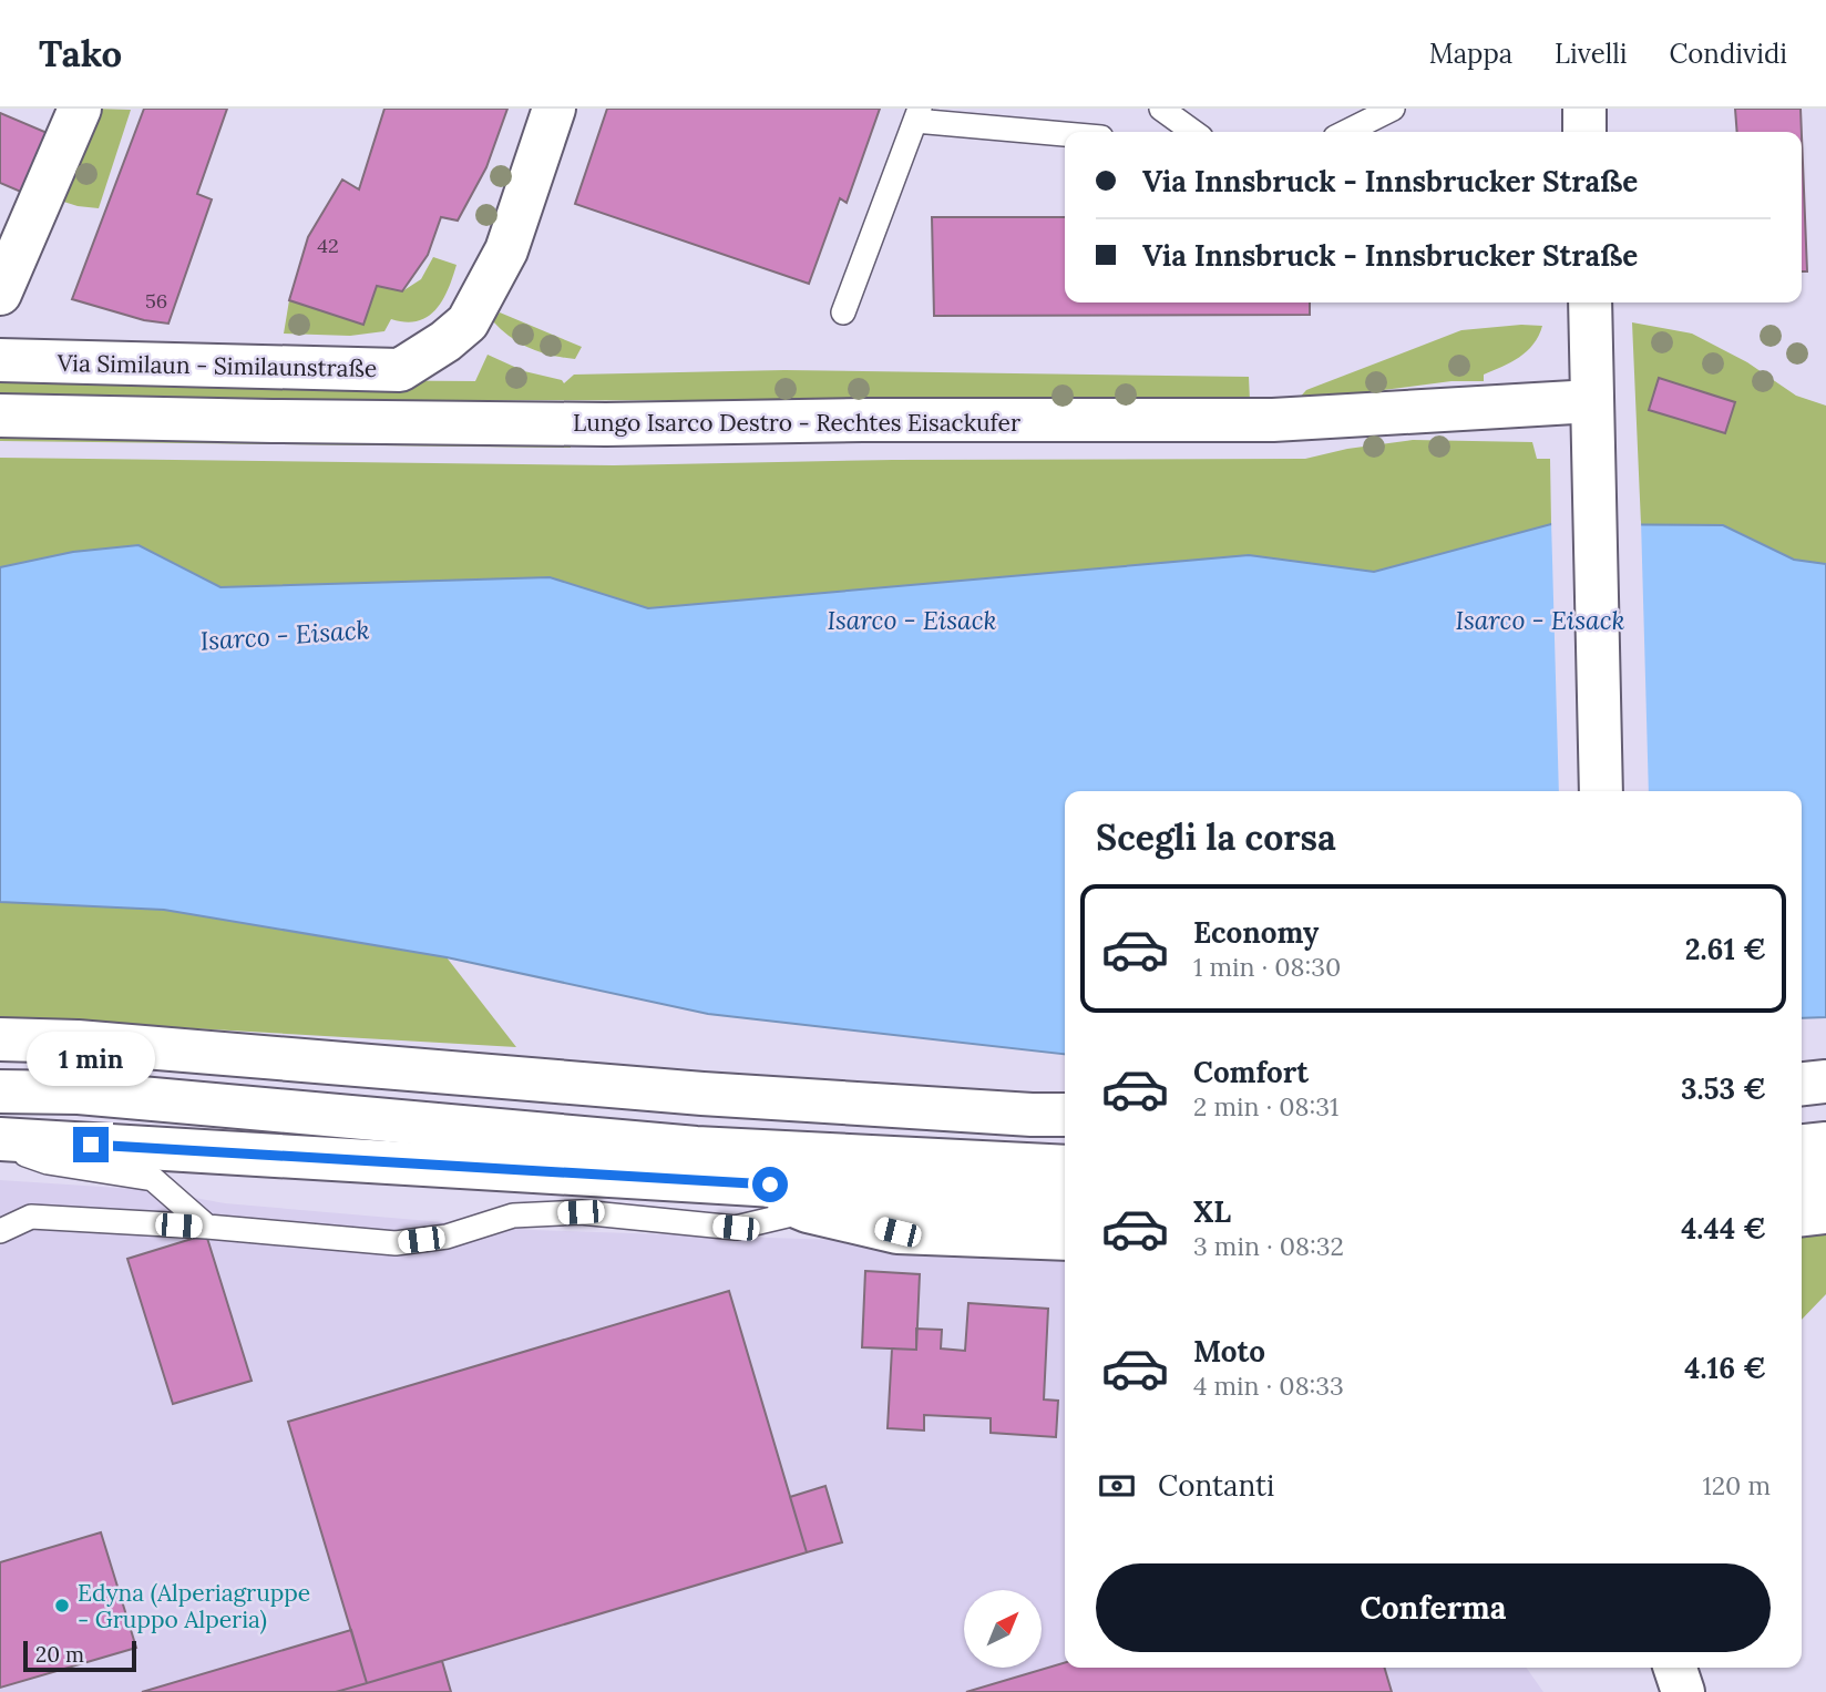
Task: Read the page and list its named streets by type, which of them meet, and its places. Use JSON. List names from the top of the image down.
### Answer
{
  "streets": {
    "main road": ["Via Similaun - Similaunstraße", "Lungo Isarco Destro - Rechtes Eisackufer"]
  },
  "water": ["Isarco - Eisack"],
  "places": ["Edyna (Alperiagruppe - Gruppo Alperia)"],
  "house_numbers": ["42", "56"],
  "scale_bar": "20 m",
  "north": "top right",
  "page": {
    "header": "Tako",
    "nav": ["Mappa", "Livelli", "Condividi"],
    "banner": ["Via Innsbruck - Innsbrucker Straße", "Via Innsbruck - Innsbrucker Straße"],
    "heading": "Scegli la corsa",
    "list": [
      {
        "name": "Economy",
        "note": "1 min · 08:30",
        "value": "2.61 €"
      },
      {
        "name": "Comfort",
        "note": "2 min · 08:31",
        "value": "3.53 €"
      },
      {
        "name": "XL",
        "note": "3 min · 08:32",
        "value": "4.44 €"
      },
      {
        "name": "Moto",
        "note": "4 min · 08:33",
        "value": "4.16 €"
      }
    ],
    "bubble": "1 min",
    "pay": ["Contanti", "120 m"],
    "buttons": "Conferma",
    "scale": "20 m"
  }
}
